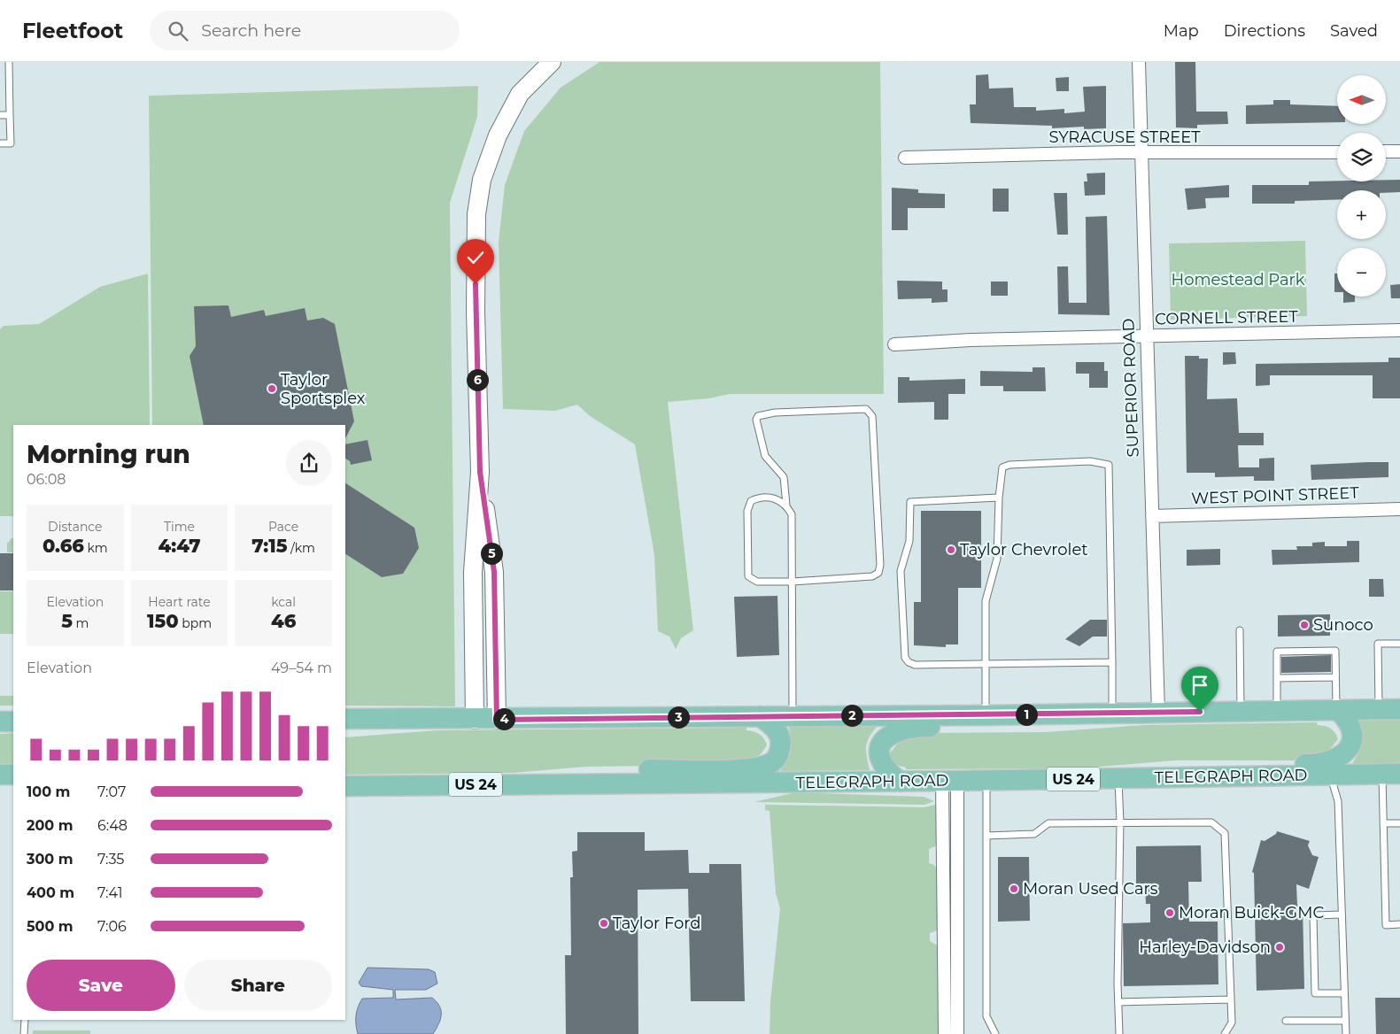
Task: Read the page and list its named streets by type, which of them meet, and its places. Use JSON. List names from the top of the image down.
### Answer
{
  "streets": {
    "main road": ["TELEGRAPH ROAD", "US 24"],
    "street": [
      "SYRACUSE STREET",
      "CORNELL STREET",
      "SUPERIOR ROAD",
      "WEST POINT STREET"
    ]
  },
  "crossings": [
    ["SYRACUSE STREET", "SUPERIOR ROAD"],
    ["CORNELL STREET", "SUPERIOR ROAD"],
    ["SUPERIOR ROAD", "WEST POINT STREET"]
  ],
  "parks": ["Homestead Park"],
  "places": [
    "Taylor Sportsplex",
    "Taylor Chevrolet",
    "Sunoco",
    "Moran Used Cars",
    "Moran Buick-GMC",
    "Taylor Ford",
    "Harley-Davidson"
  ],
  "north": "left",
  "page": {
    "header": "Fleetfoot",
    "search": "Search here",
    "nav": ["Map", "Directions", "Saved"],
    "map_buttons": ["+", "−"],
    "pins": [
      "6",
      "5",
      "1",
      "2",
      "3",
      "4"
    ],
    "heading": ["Morning run", "06:08"],
    "stats": [
      ["Distance", "0.66 km"],
      ["Time", "4:47"],
      ["Pace", "7:15 /km"],
      ["Elevation", "5 m"],
      ["Heart rate", "150 bpm"],
      ["kcal", "46"]
    ],
    "chart": ["Elevation", "49–54 m"],
    "list": [
      {
        "name": "100 m",
        "note": "7:07"
      },
      {
        "name": "200 m",
        "note": "6:48"
      },
      {
        "name": "300 m",
        "note": "7:35"
      },
      {
        "name": "400 m",
        "note": "7:41"
      },
      {
        "name": "500 m",
        "note": "7:06"
      }
    ],
    "buttons": ["Save", "Share"]
  }
}
